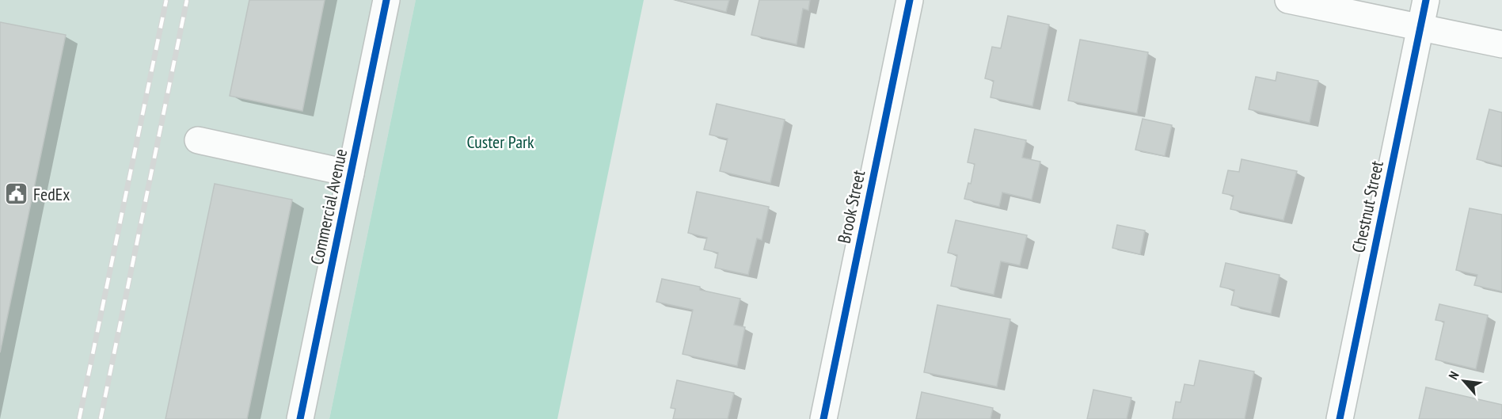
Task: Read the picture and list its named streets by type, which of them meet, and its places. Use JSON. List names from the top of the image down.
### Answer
{
  "streets": {
    "street": ["Commercial Avenue", "Brook Street", "Chestnut Street"]
  },
  "parks": ["Custer Park"],
  "places": {
    "public building": ["FedEx"]
  },
  "north": "top left"
}
